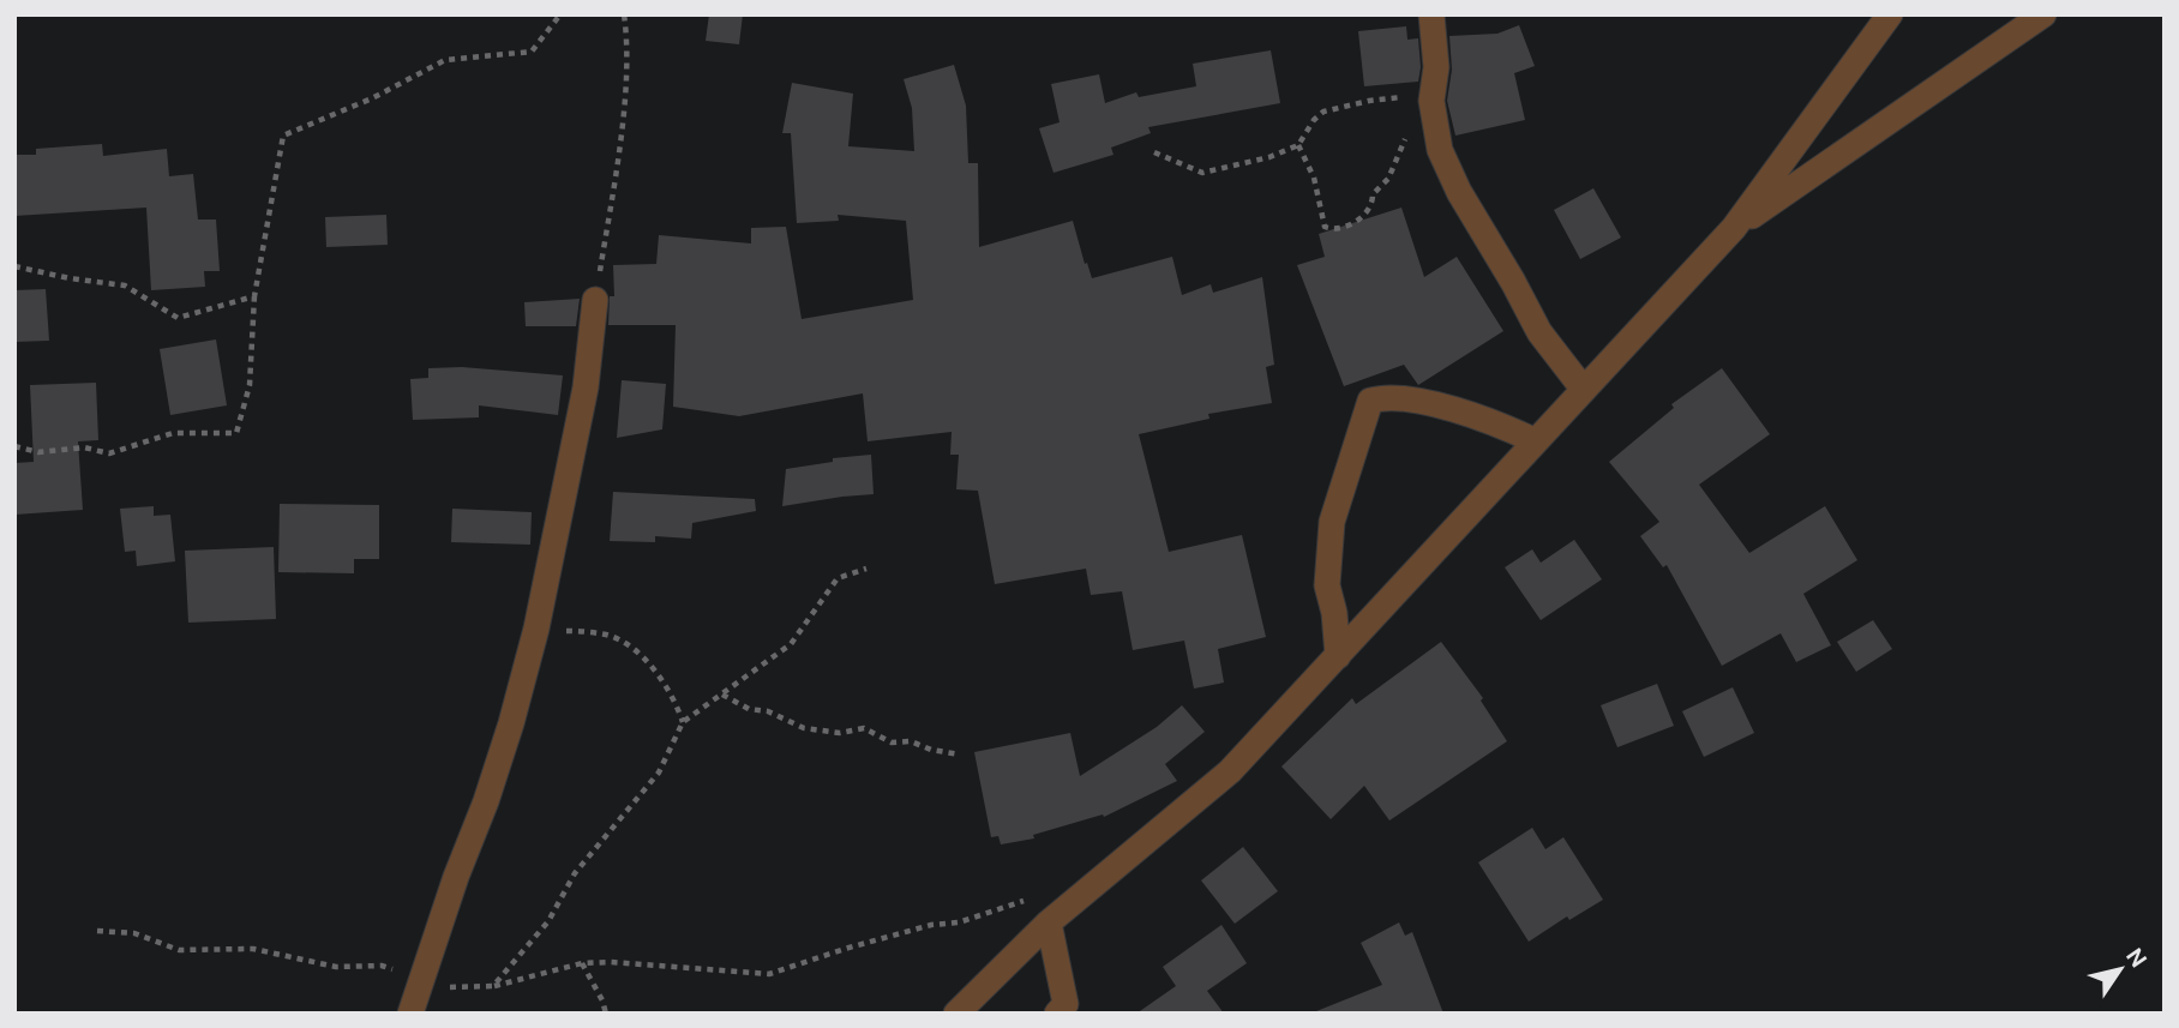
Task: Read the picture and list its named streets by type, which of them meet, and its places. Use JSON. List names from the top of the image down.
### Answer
{
  "north": "top right"
}
